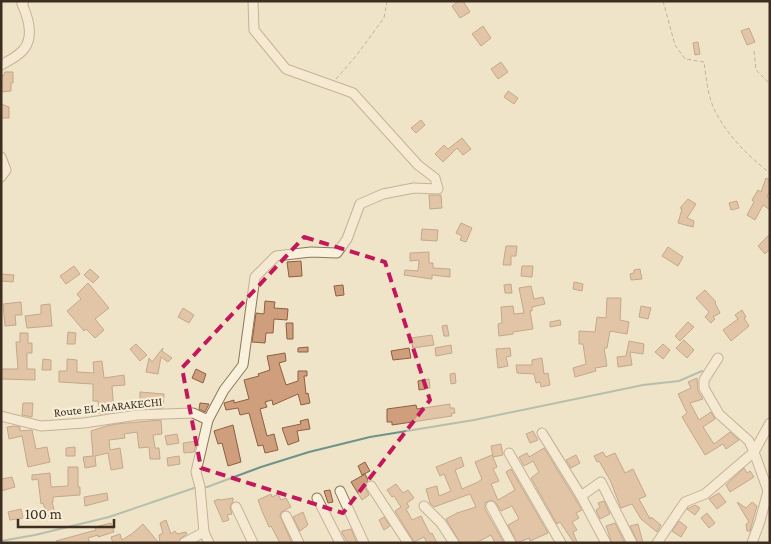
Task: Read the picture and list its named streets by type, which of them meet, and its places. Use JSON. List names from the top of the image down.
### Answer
{
  "streets": {
    "street": ["Route EL-MARAKECHI"]
  },
  "scale_bar": "100 m"
}
